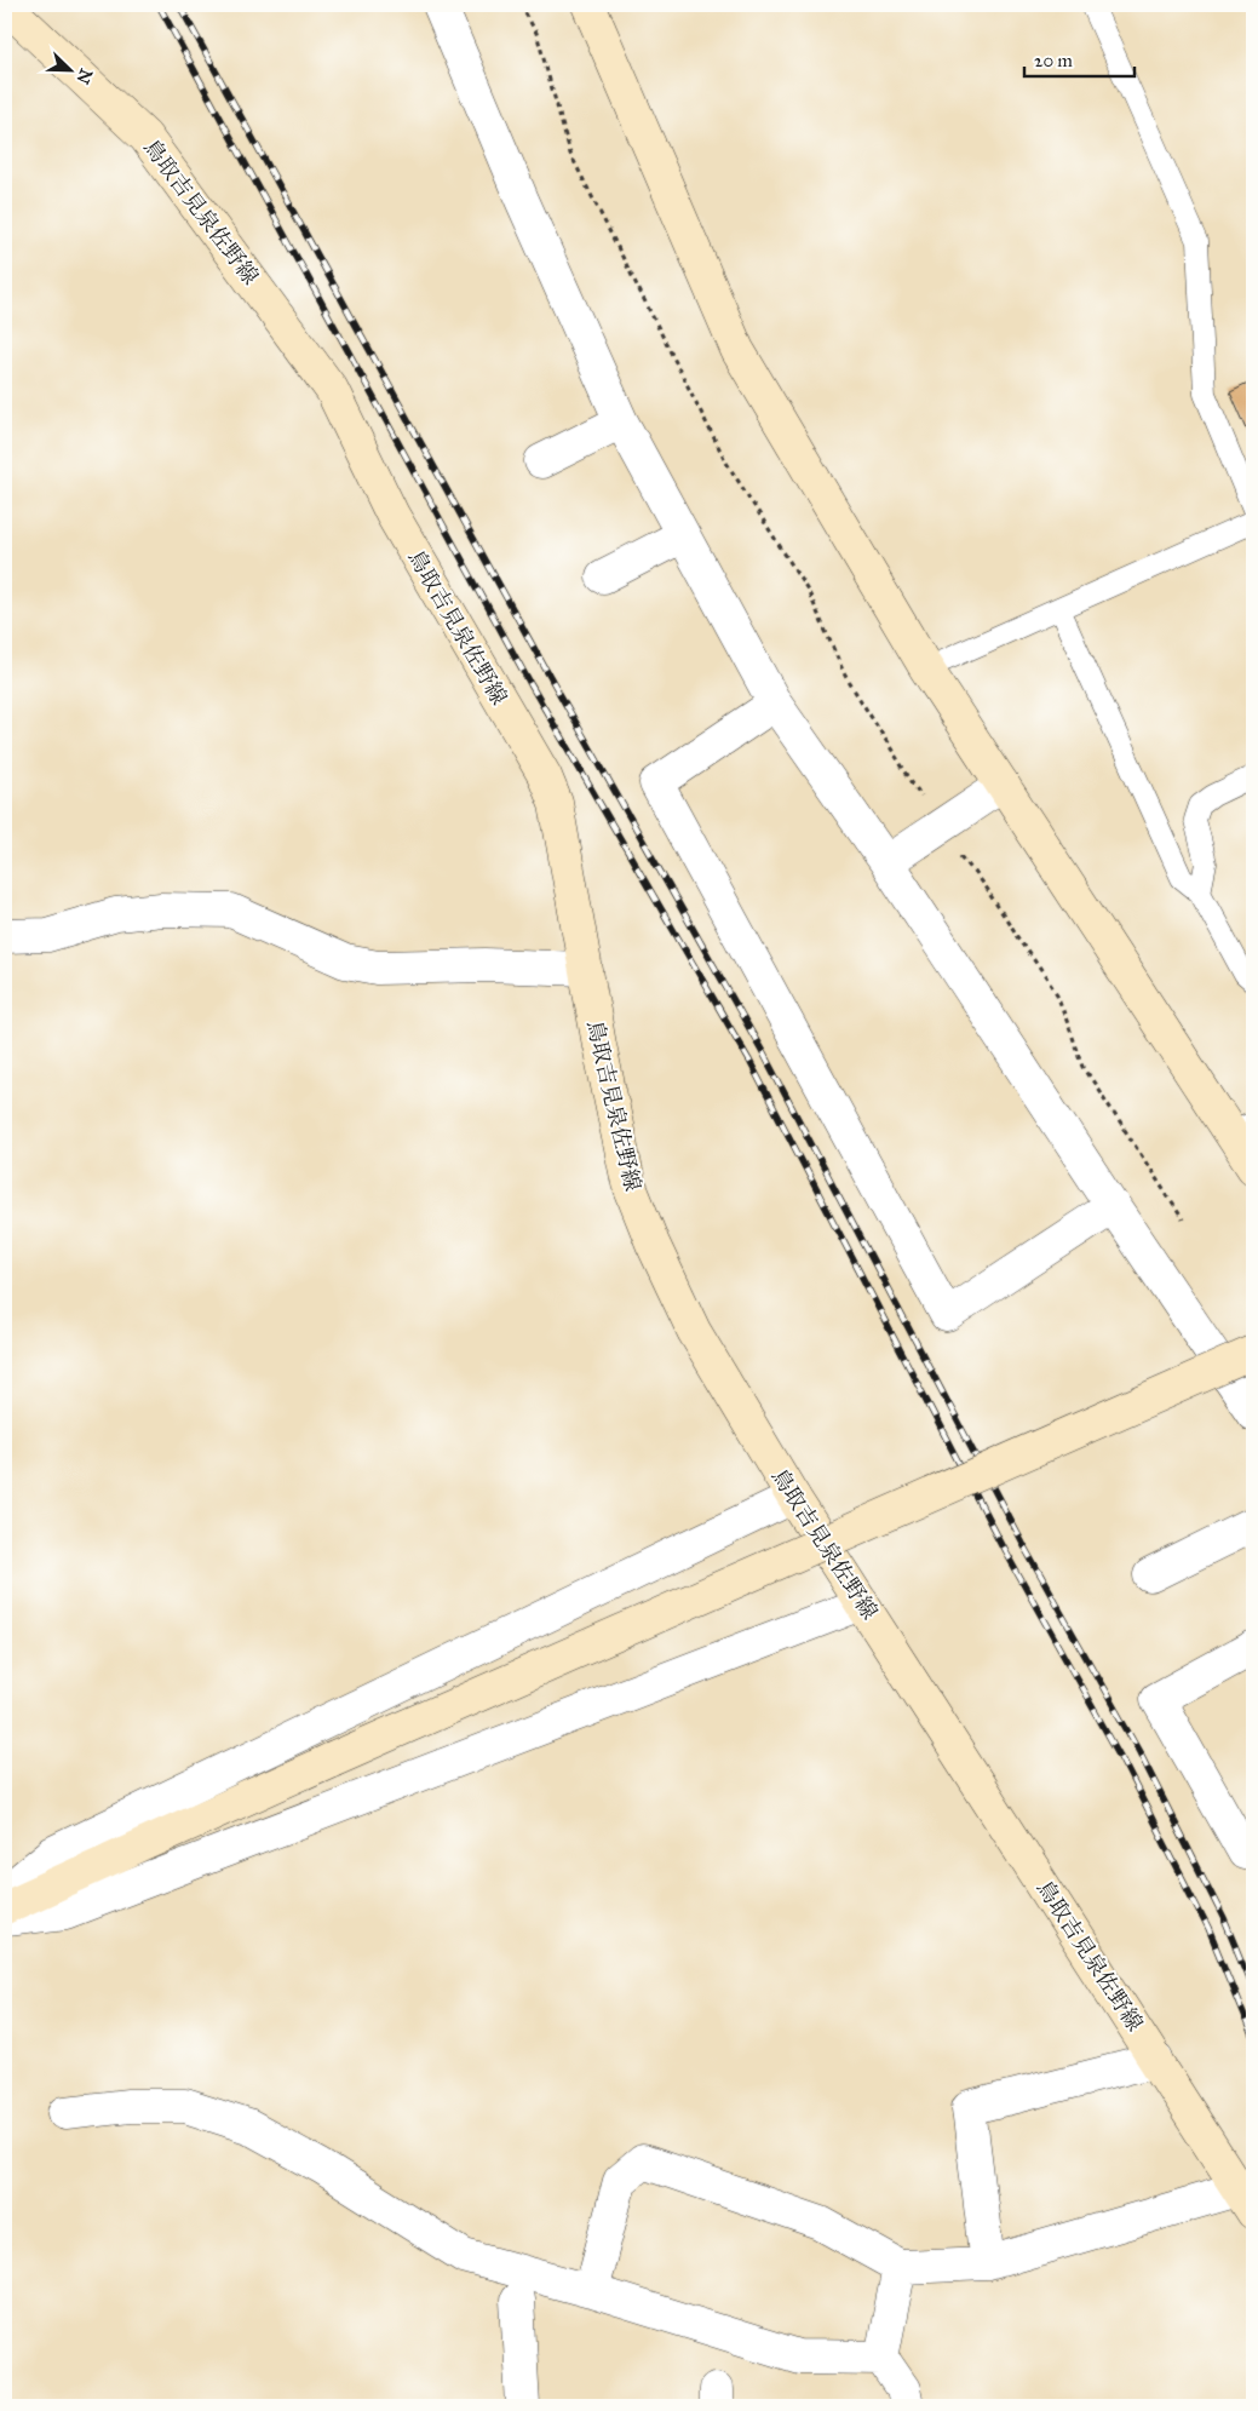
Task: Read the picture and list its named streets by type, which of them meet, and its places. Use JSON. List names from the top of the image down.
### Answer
{
  "streets": {
    "street": ["鳥取吉見泉佐野線"]
  },
  "scale_bar": "20 m",
  "north": "bottom right"
}
